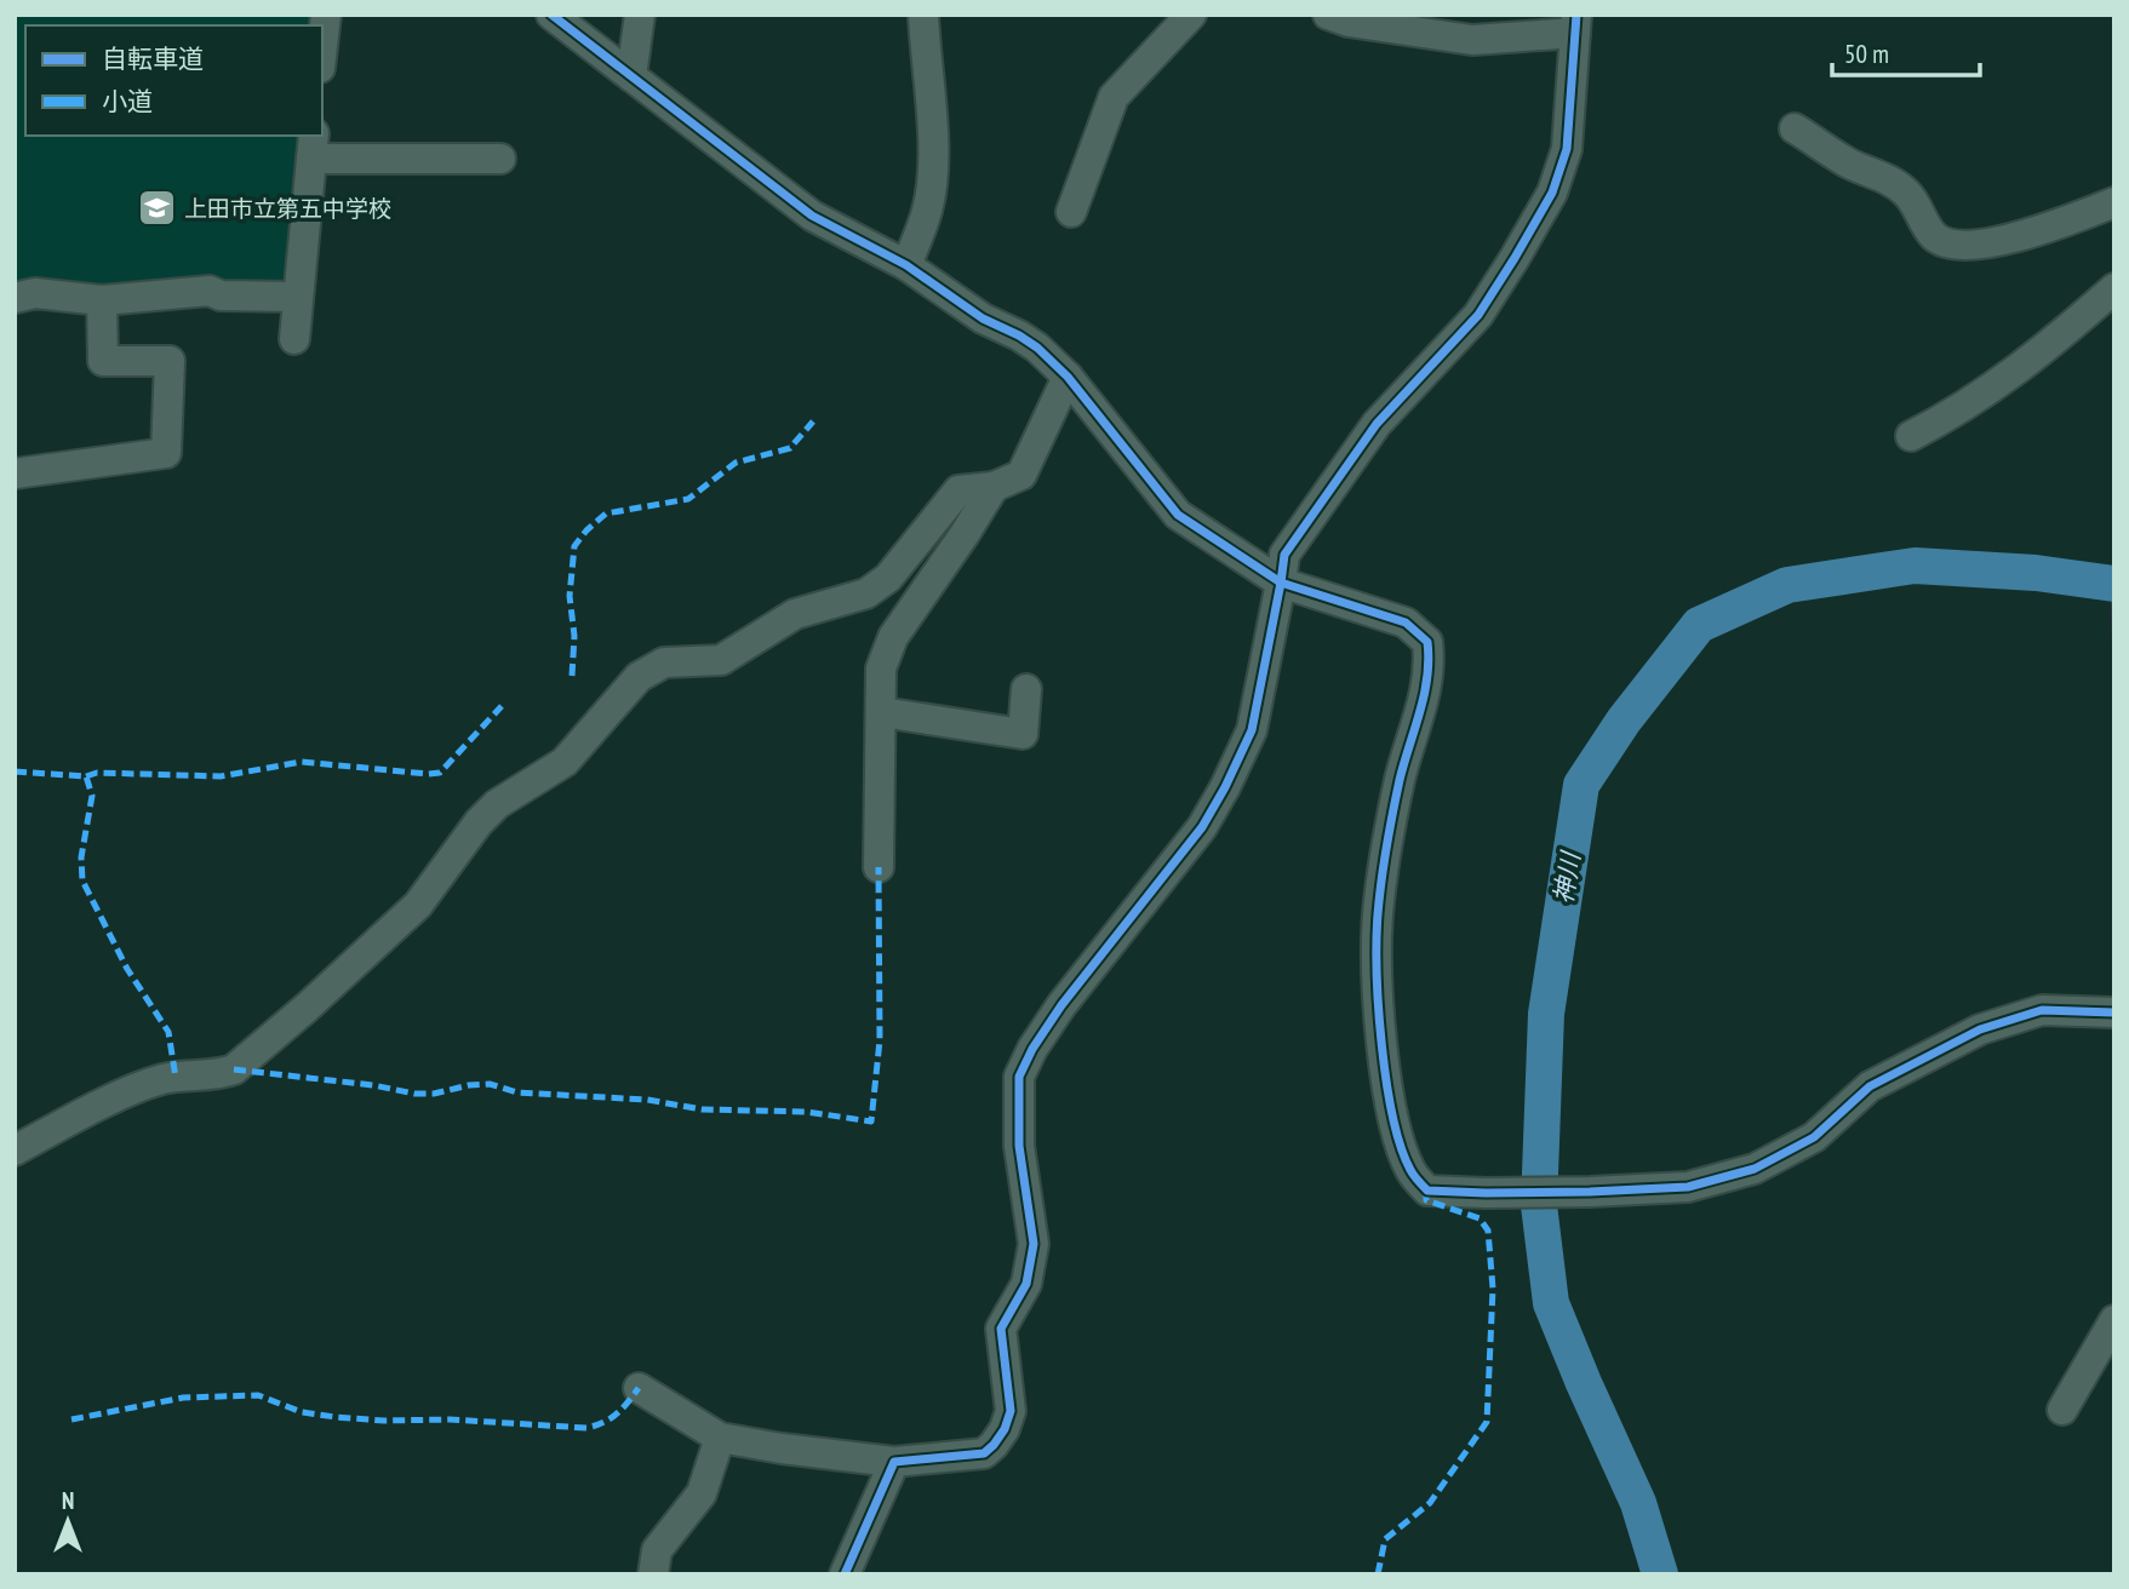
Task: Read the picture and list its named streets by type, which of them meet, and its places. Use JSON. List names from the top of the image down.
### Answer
{
  "water": ["神川"],
  "places": {
    "school or university": ["上田市立第五中学校"]
  },
  "legend": ["自転車道", "小道"],
  "scale_bar": "50 m",
  "north": "top"
}
